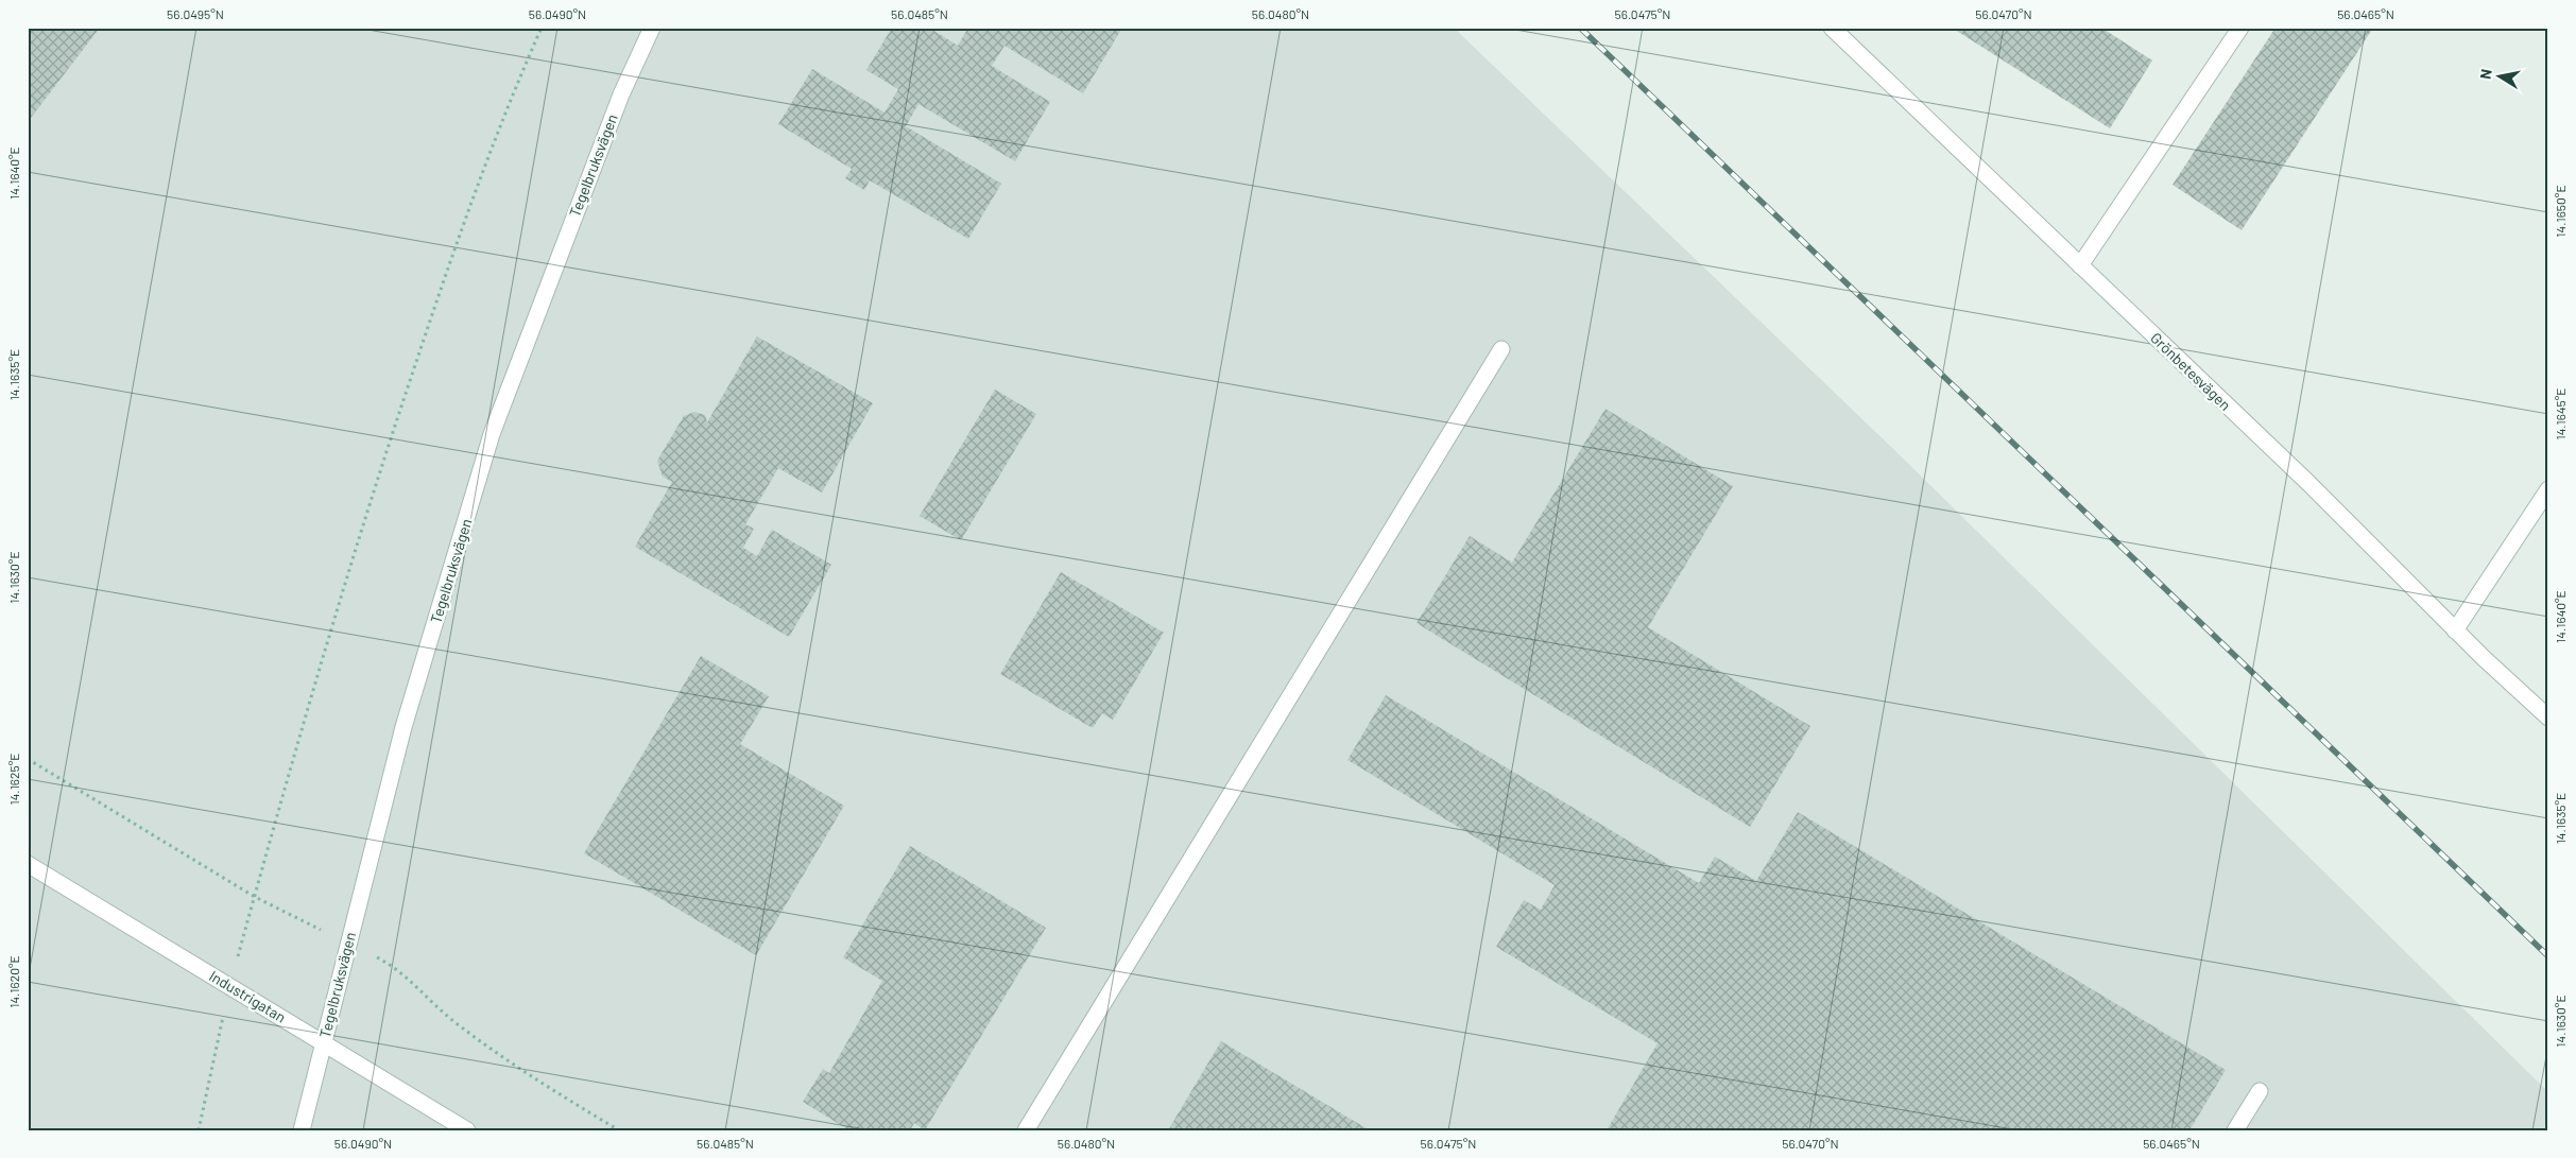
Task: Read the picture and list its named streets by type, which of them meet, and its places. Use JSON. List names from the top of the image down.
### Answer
{
  "streets": {
    "street": ["Tegelbruksvägen", "Grönbetesvägen", "Industrigatan"]
  },
  "crossings": [
    ["Tegelbruksvägen", "Industrigatan"]
  ],
  "north": "left",
  "coordinates": [
    "56.0495°N",
    "56.0490°N",
    "56.0485°N",
    "56.0480°N",
    "56.0475°N",
    "56.0470°N",
    "56.0465°N",
    "14.1640°E",
    "14.1650°E",
    "14.1635°E",
    "14.1645°E",
    "14.1630°E",
    "14.1625°E",
    "14.1620°E"
  ]
}
